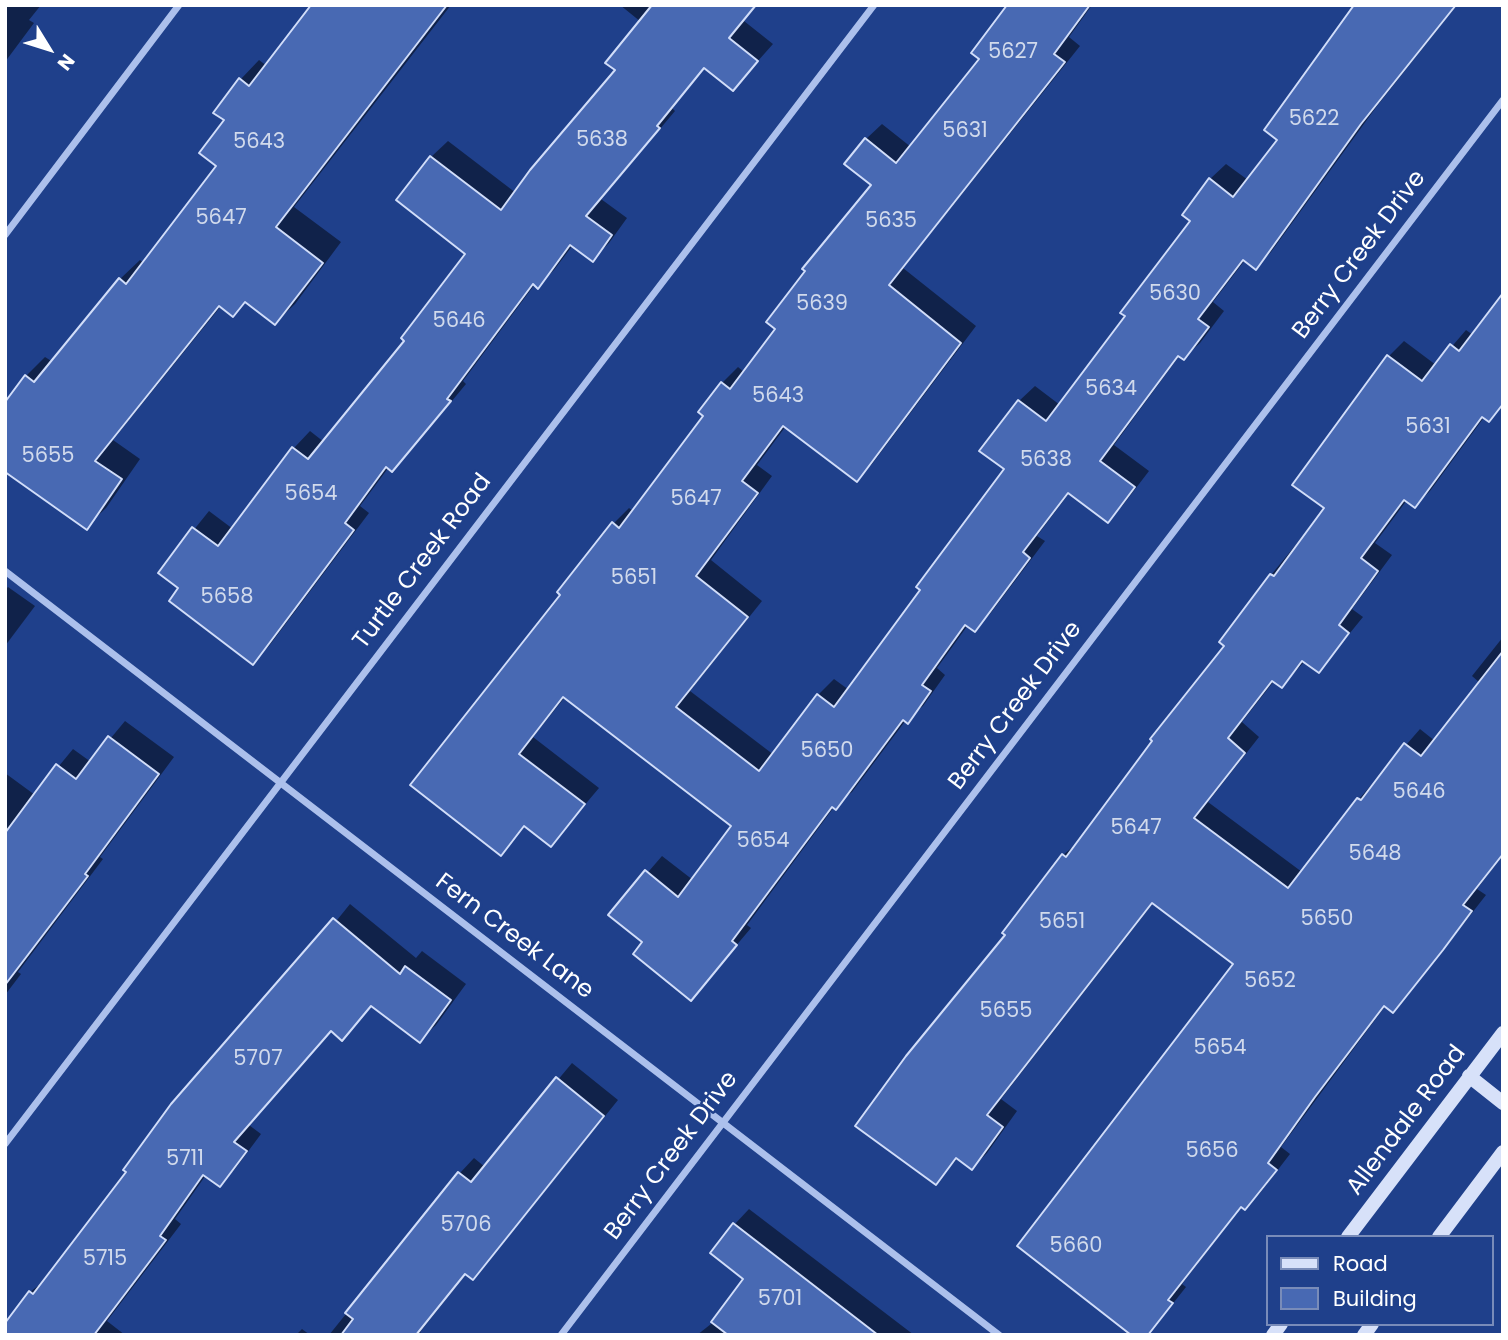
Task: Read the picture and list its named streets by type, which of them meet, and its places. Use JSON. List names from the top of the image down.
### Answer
{
  "streets": {
    "main road": ["Allendale Road"],
    "street": ["Berry Creek Drive", "Turtle Creek Road", "Fern Creek Lane"]
  },
  "crossings": [
    ["Berry Creek Drive", "Fern Creek Lane"],
    ["Turtle Creek Road", "Fern Creek Lane"]
  ],
  "house_numbers": [
    "5627",
    "5622",
    "5631",
    "5638",
    "5643",
    "5647",
    "5635",
    "5630",
    "5639",
    "5646",
    "5634",
    "5643",
    "5631",
    "5655",
    "5638",
    "5654",
    "5647",
    "5651",
    "5658",
    "5650",
    "5646",
    "5647",
    "5654",
    "5648",
    "5650",
    "5651",
    "5652",
    "5655",
    "5654",
    "5707",
    "5656",
    "5711",
    "5706",
    "5660",
    "5715",
    "5701"
  ],
  "legend": ["Road", "Building"],
  "north": "bottom right"
}
